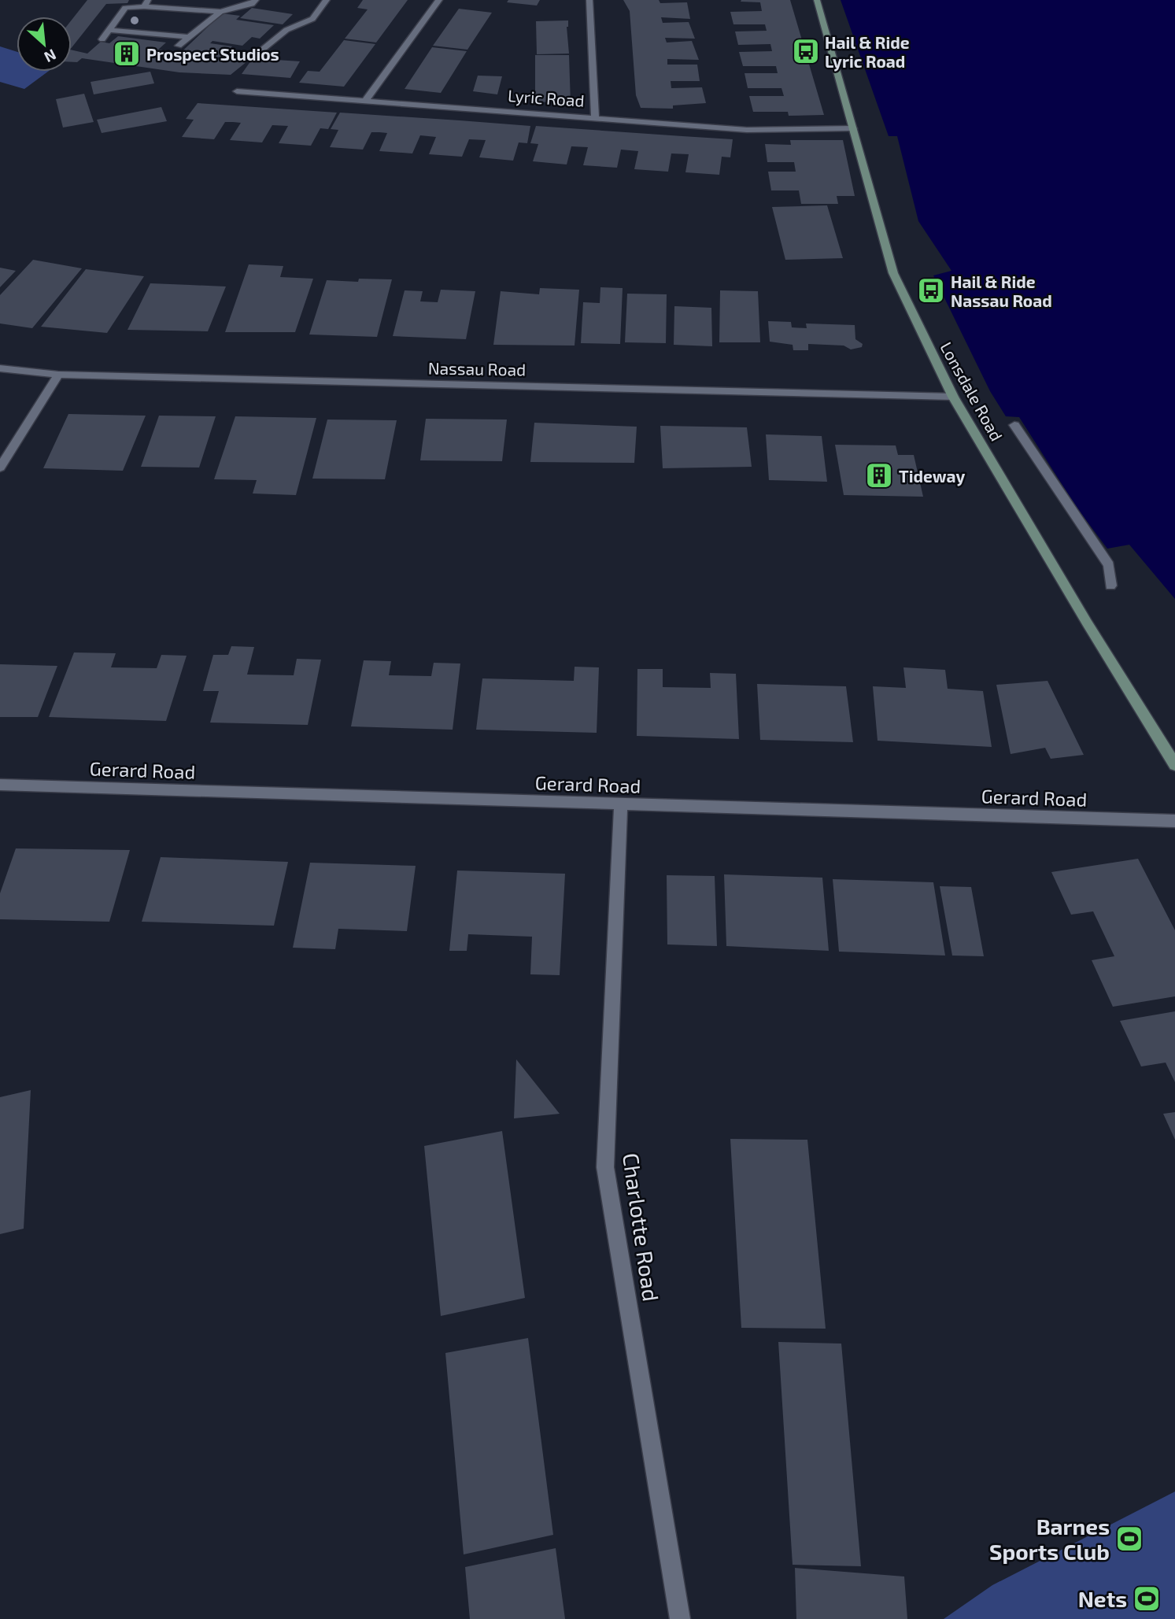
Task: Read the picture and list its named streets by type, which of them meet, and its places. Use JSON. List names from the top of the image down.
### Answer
{
  "streets": {
    "main road": ["Lonsdale Road"],
    "street": [
      "Lyric Road",
      "Nassau Road",
      "Gerard Road",
      "Charlotte Road"
    ]
  },
  "crossings": [
    ["Lyric Road", "Lonsdale Road"],
    ["Nassau Road", "Lonsdale Road"],
    ["Gerard Road", "Charlotte Road"]
  ],
  "places": {
    "bus stop": ["Hail & Ride Lyric Road", "Hail & Ride Nassau Road"],
    "building": ["Prospect Studios", "Tideway"],
    "sports": ["Barnes Sports Club", "Nets"]
  },
  "north": "bottom right"
}
